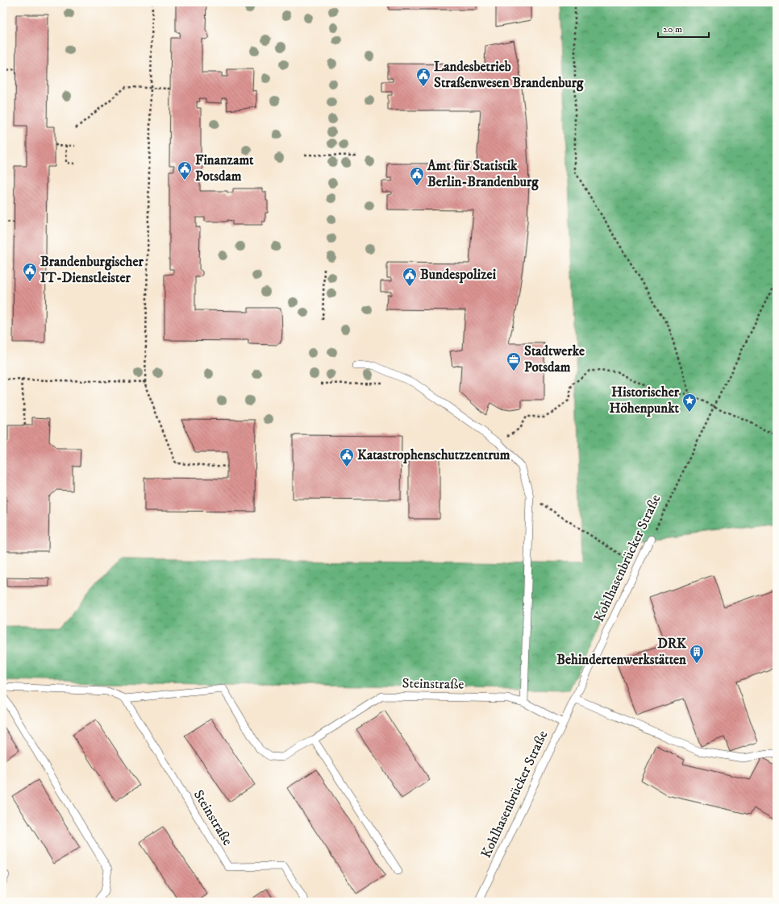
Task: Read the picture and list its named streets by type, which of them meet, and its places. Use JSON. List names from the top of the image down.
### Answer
{
  "streets": {
    "lane": ["Kohlhasenbrücker Straße", "Steinstraße"]
  },
  "crossings": [
    ["Kohlhasenbrücker Straße", "Steinstraße"]
  ],
  "places": {
    "public building": [
      "Landesbetrieb Straßenwesen Brandenburg",
      "Finanzamt Potsdam",
      "Amt für Statistik Berlin-Brandenburg",
      "Brandenburgischer IT-Dienstleister",
      "Bundespolizei",
      "Katastrophenschutzzentrum"
    ],
    "office": ["Stadtwerke Potsdam"],
    "place": ["Historischer Höhenpunkt"],
    "building": ["DRK Behindertenwerkstätten"]
  },
  "scale_bar": "20 m"
}
